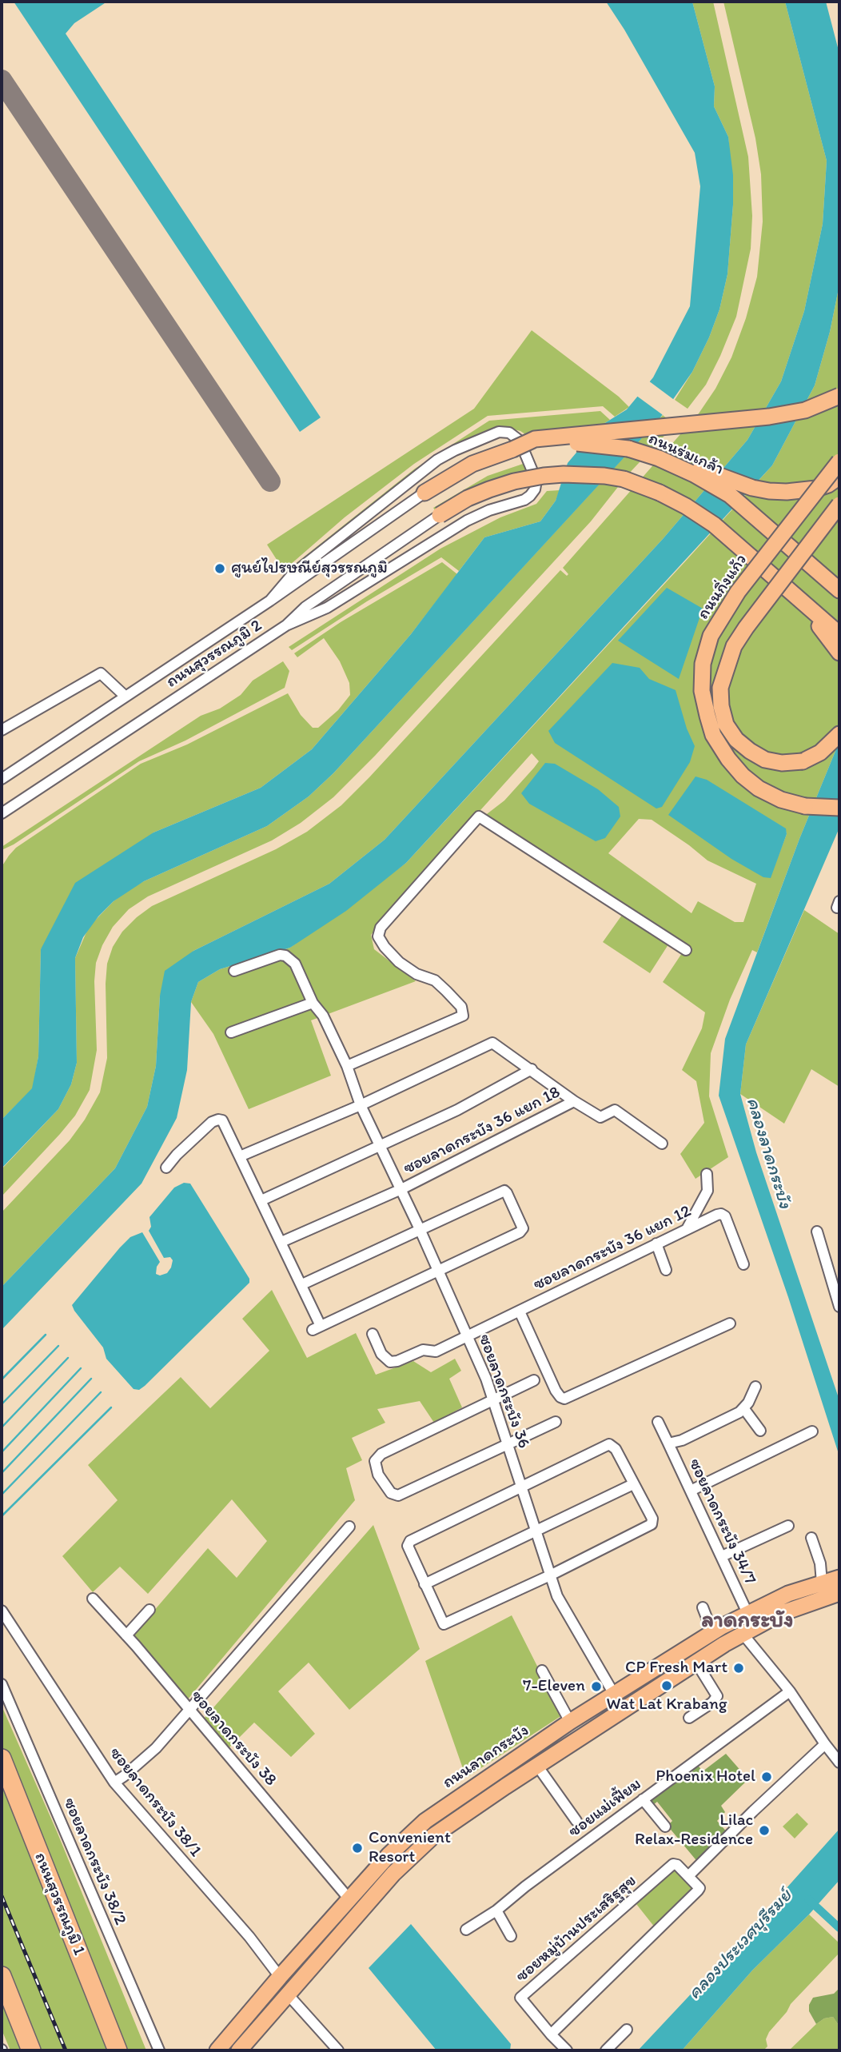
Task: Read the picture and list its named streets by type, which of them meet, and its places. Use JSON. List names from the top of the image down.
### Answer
{
  "streets": {
    "highway": ["ถนนสุวรรณภูมิ 1"],
    "main road": ["ถนนร่มเกล้า", "ถนนกิ่งแก้ว", "ถนนลาดกระบัง"],
    "street": [
      "ถนนสุวรรณภูมิ 2",
      "ซอยลาดกระบัง 36 แยก 18",
      "ซอยลาดกระบัง 36 แยก 12",
      "ซอยลาดกระบัง 36",
      "ซอยลาดกระบัง 34/7",
      "ซอยลาดกระบัง 38",
      "ซอยลาดกระบัง 38/1",
      "ซอยแม่เฟี้ยม",
      "ซอยลาดกระบัง 38/2",
      "ซอยหมู่บ้านประเสริฐสุข"
    ]
  },
  "crossings": [
    ["ถนนร่มเกล้า", "ถนนสุวรรณภูมิ 2"],
    ["ซอยลาดกระบัง 36 แยก 18", "ซอยลาดกระบัง 36"],
    ["ซอยลาดกระบัง 36 แยก 12", "ซอยลาดกระบัง 36"],
    ["ซอยลาดกระบัง 36", "ถนนลาดกระบัง"],
    ["ซอยลาดกระบัง 34/7", "ถนนลาดกระบัง"],
    ["ซอยลาดกระบัง 38", "ถนนลาดกระบัง"],
    ["ถนนลาดกระบัง", "ซอยลาดกระบัง 38/1"]
  ],
  "districts": ["ลาดกระบัง"],
  "water": ["คลองลาดกระบัง", "คลองประเวศบุรีรมย์"],
  "places": [
    "ศูนย์ไปรษณีย์สุวรรณภูมิ",
    "CP Fresh Mart",
    "Wat Lat Krabang",
    "7-Eleven",
    "Phoenix Hotel",
    "Lilac Relax-Residence",
    "Convenient Resort"
  ]
}
